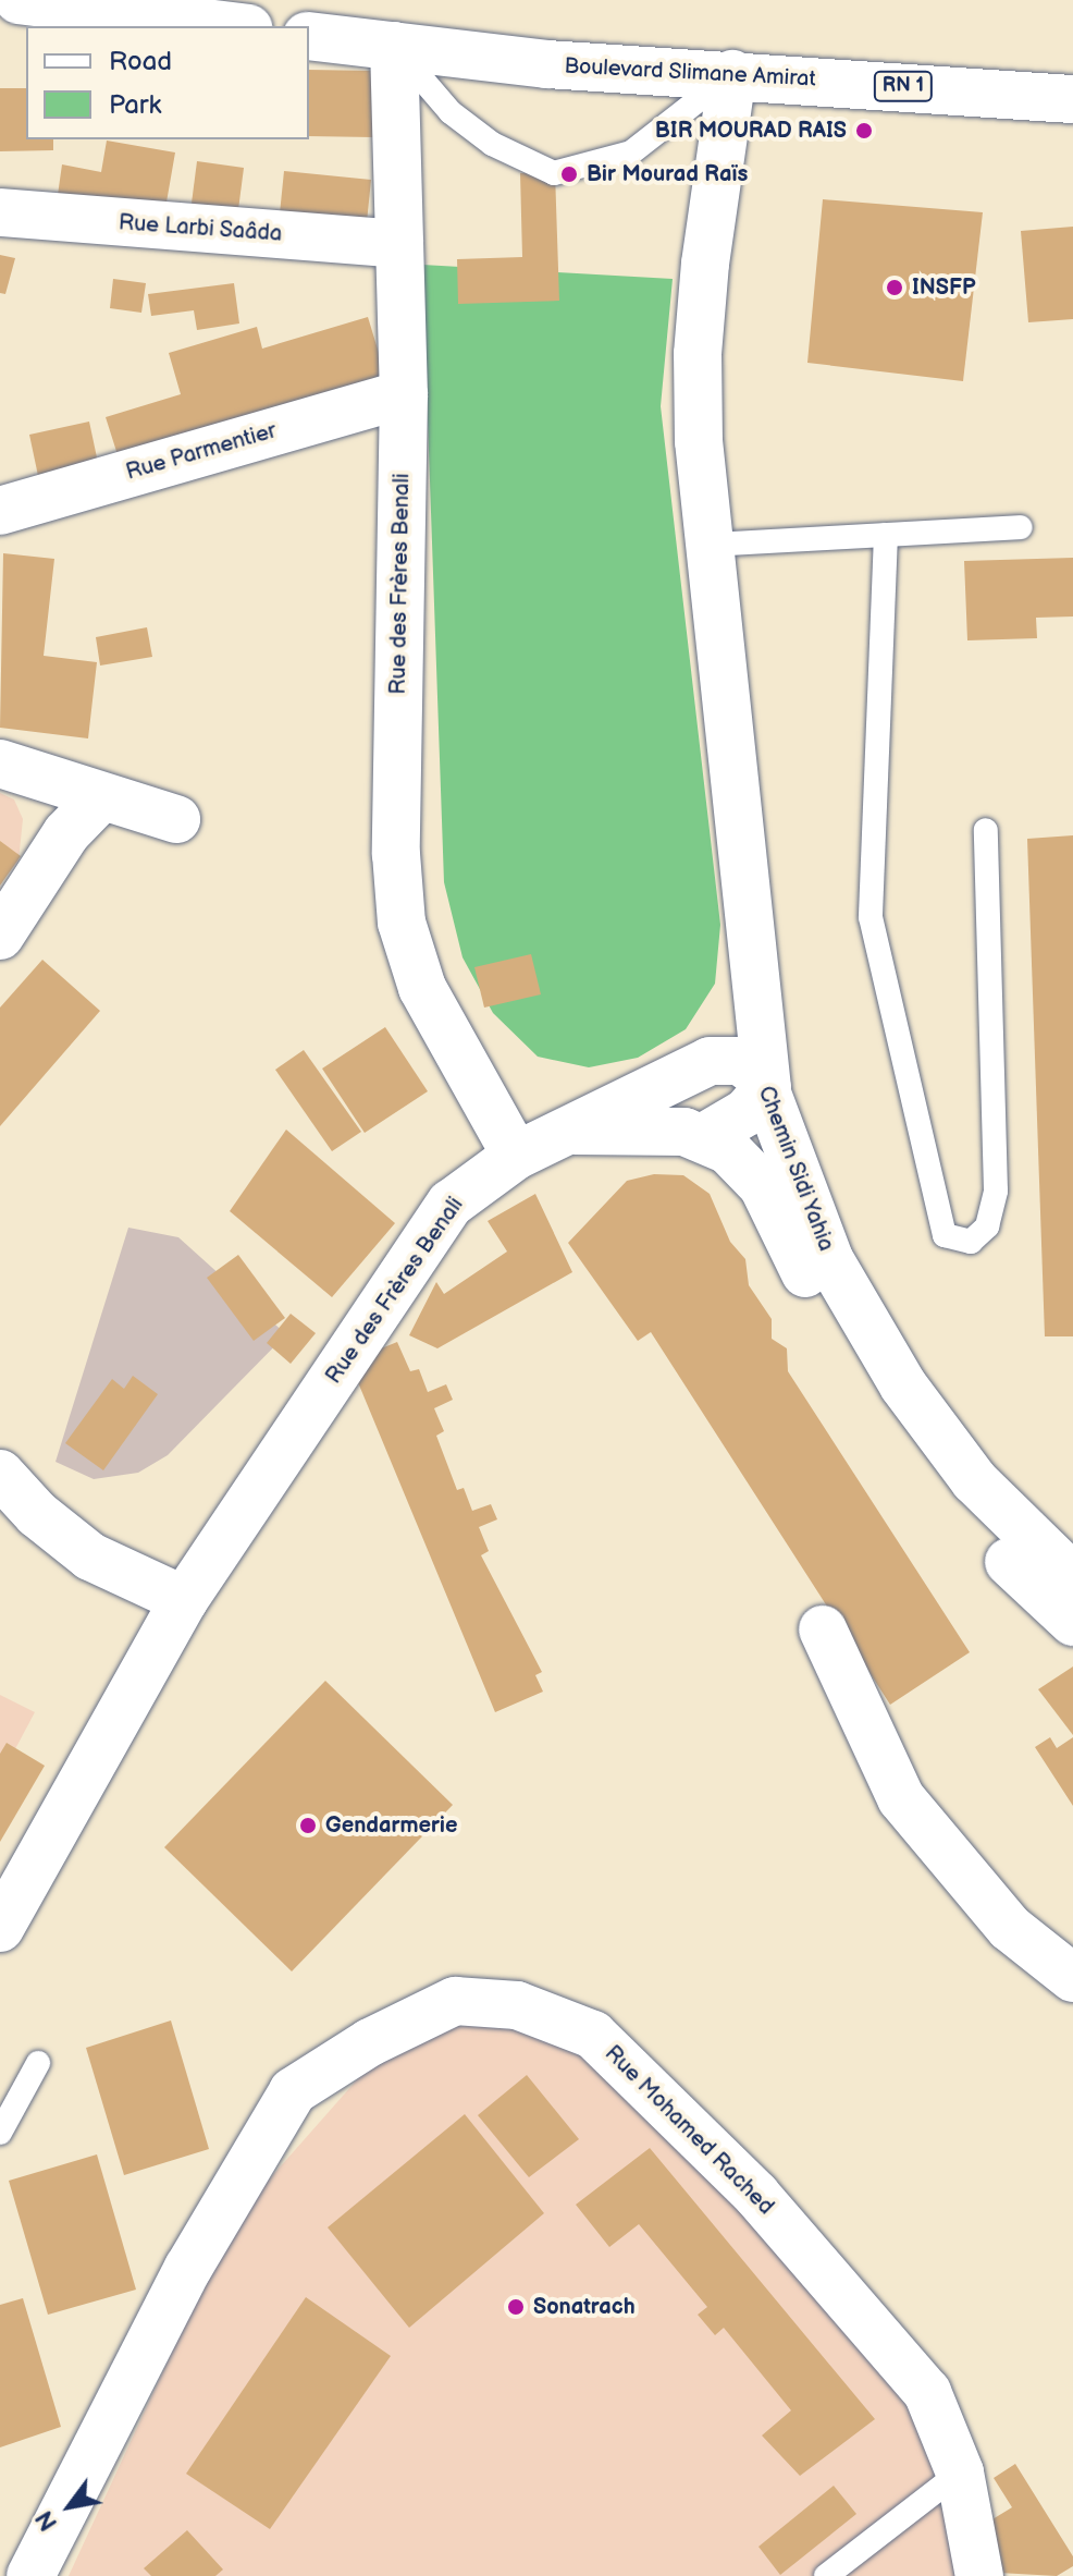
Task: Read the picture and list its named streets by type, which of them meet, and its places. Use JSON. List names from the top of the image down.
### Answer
{
  "streets": {
    "main road": [
      "Boulevard Slimane Amirat",
      "RN 1",
      "Rue Larbi Saâda",
      "Rue Parmentier",
      "Rue des Frères Benali",
      "Chemin Sidi Yahia",
      "Rue Mohamed Rached"
    ]
  },
  "crossings": [
    ["Boulevard Slimane Amirat", "Rue des Frères Benali"],
    ["Rue Larbi Saâda", "Rue des Frères Benali"],
    ["Rue Parmentier", "Rue des Frères Benali"]
  ],
  "places": [
    "BIR MOURAD RAIS",
    "Bir Mourad Raïs",
    "INSFP",
    "Gendarmerie",
    "Sonatrach"
  ],
  "legend": ["Road", "Park"],
  "north": "bottom left"
}
